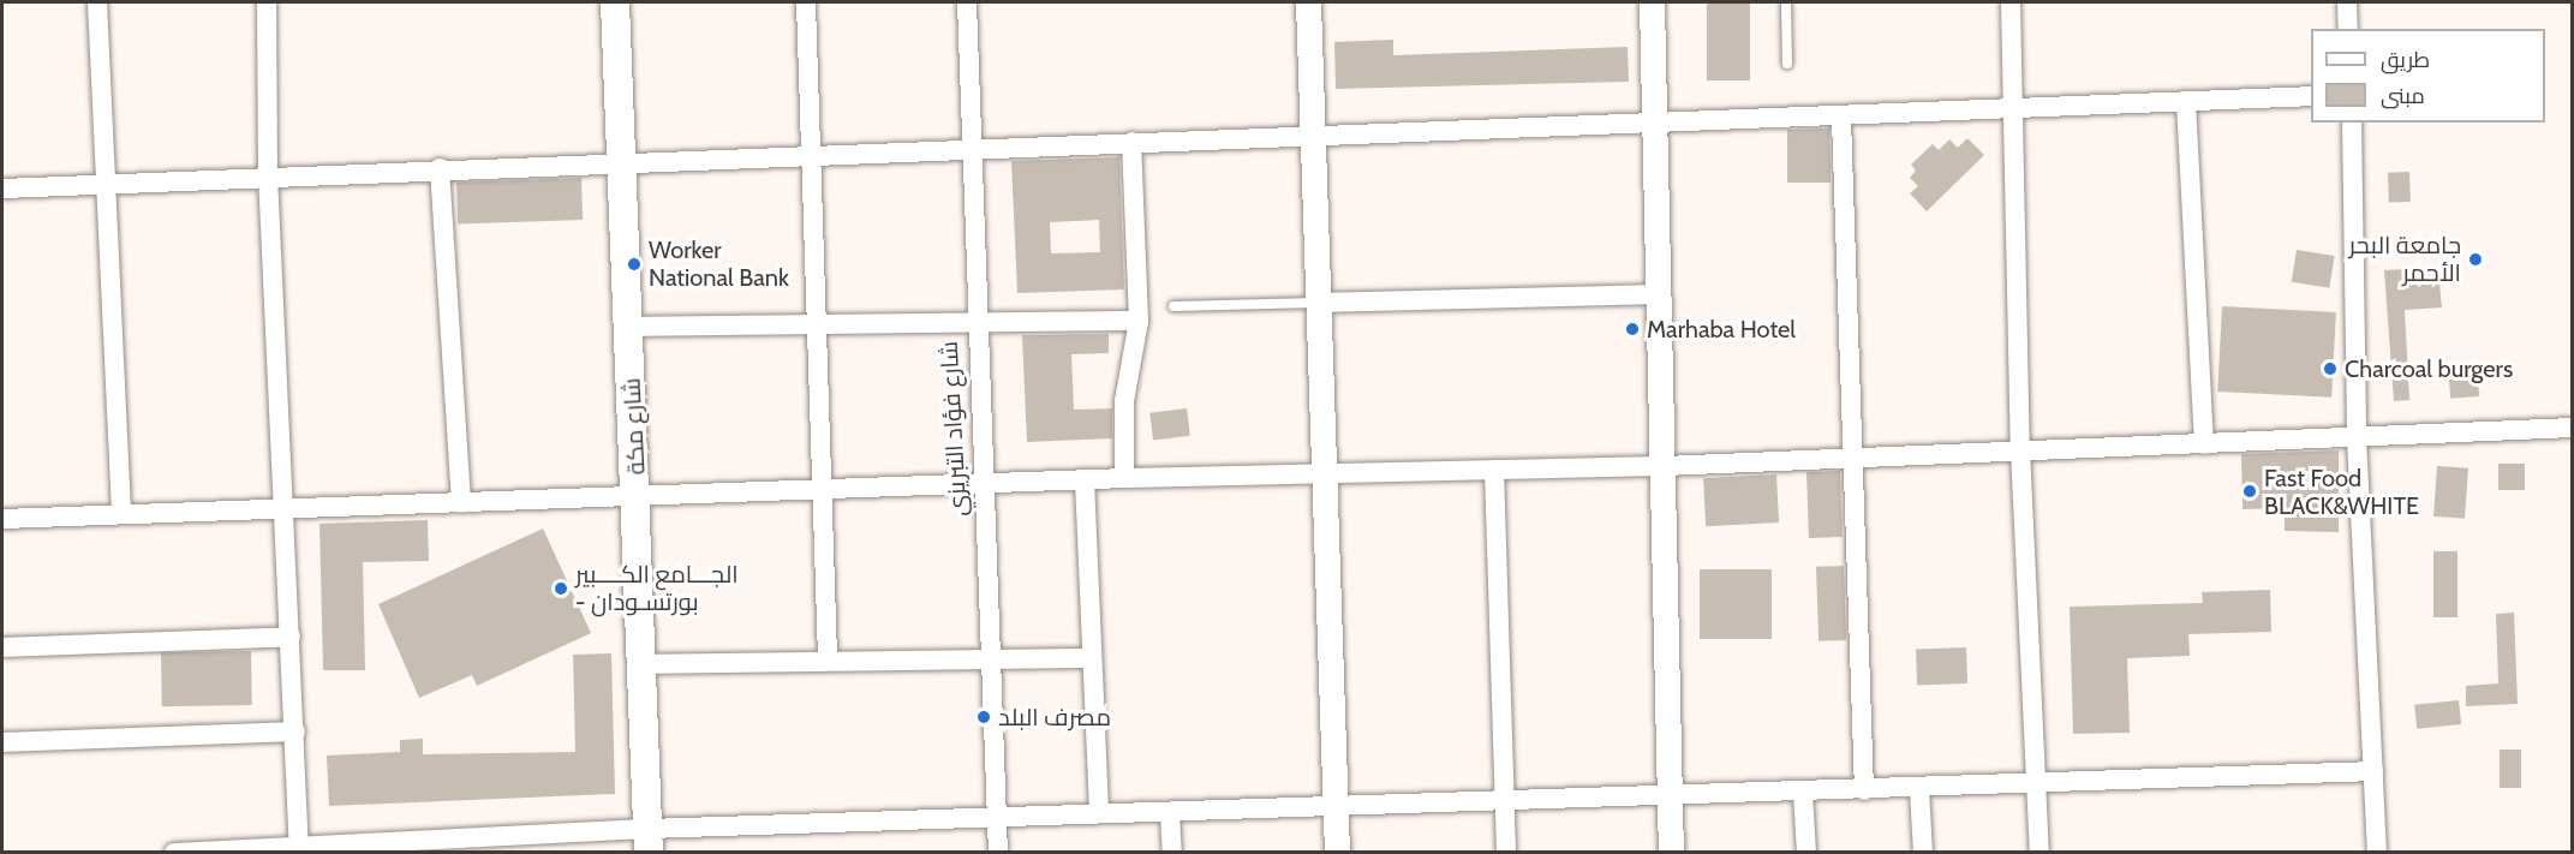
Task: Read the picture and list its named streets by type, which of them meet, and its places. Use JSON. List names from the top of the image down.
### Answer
{
  "streets": {
    "main road": ["شارع مكة"],
    "street": ["شارع فؤاد التبريزي"]
  },
  "places": [
    "جامعة البحر الأحمر",
    "Worker National Bank",
    "Marhaba Hotel",
    "Charcoal burgers",
    "Fast Food BLACK&WHITE",
    "الجـــامع الكــــبير - بورتسـودان",
    "مصرف البلد"
  ],
  "legend": ["طريق", "مبنى"]
}
